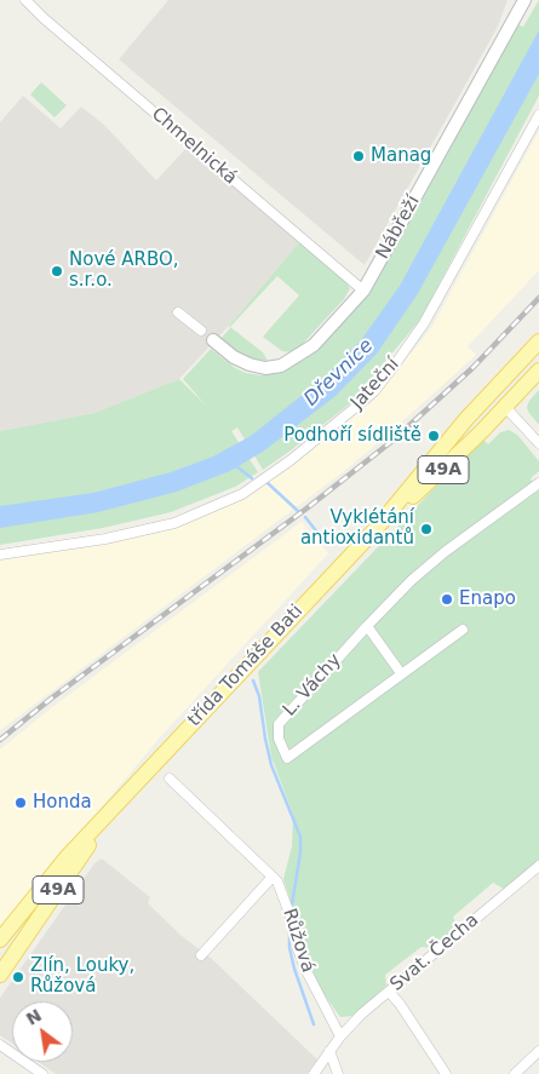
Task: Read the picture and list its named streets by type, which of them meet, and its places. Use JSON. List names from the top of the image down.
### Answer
{
  "streets": {
    "main road": ["49A", "třída Tomáše Bati"],
    "street": [
      "Chmelnická",
      "Nábřeží",
      "Jateční",
      "L. Váchy",
      "Růžová",
      "Svat. Čecha"
    ]
  },
  "crossings": [
    ["Chmelnická", "Nábřeží"],
    ["Růžová", "Svat. Čecha"]
  ],
  "water": ["Dřevnice"],
  "places": [
    "Manag",
    "Nové ARBO, s.r.o.",
    "Podhoří sídliště",
    "Vyklétání antioxidantů",
    "Enapo",
    "Honda",
    "Zlín, Louky, Růžová"
  ],
  "north": "top left"
}
